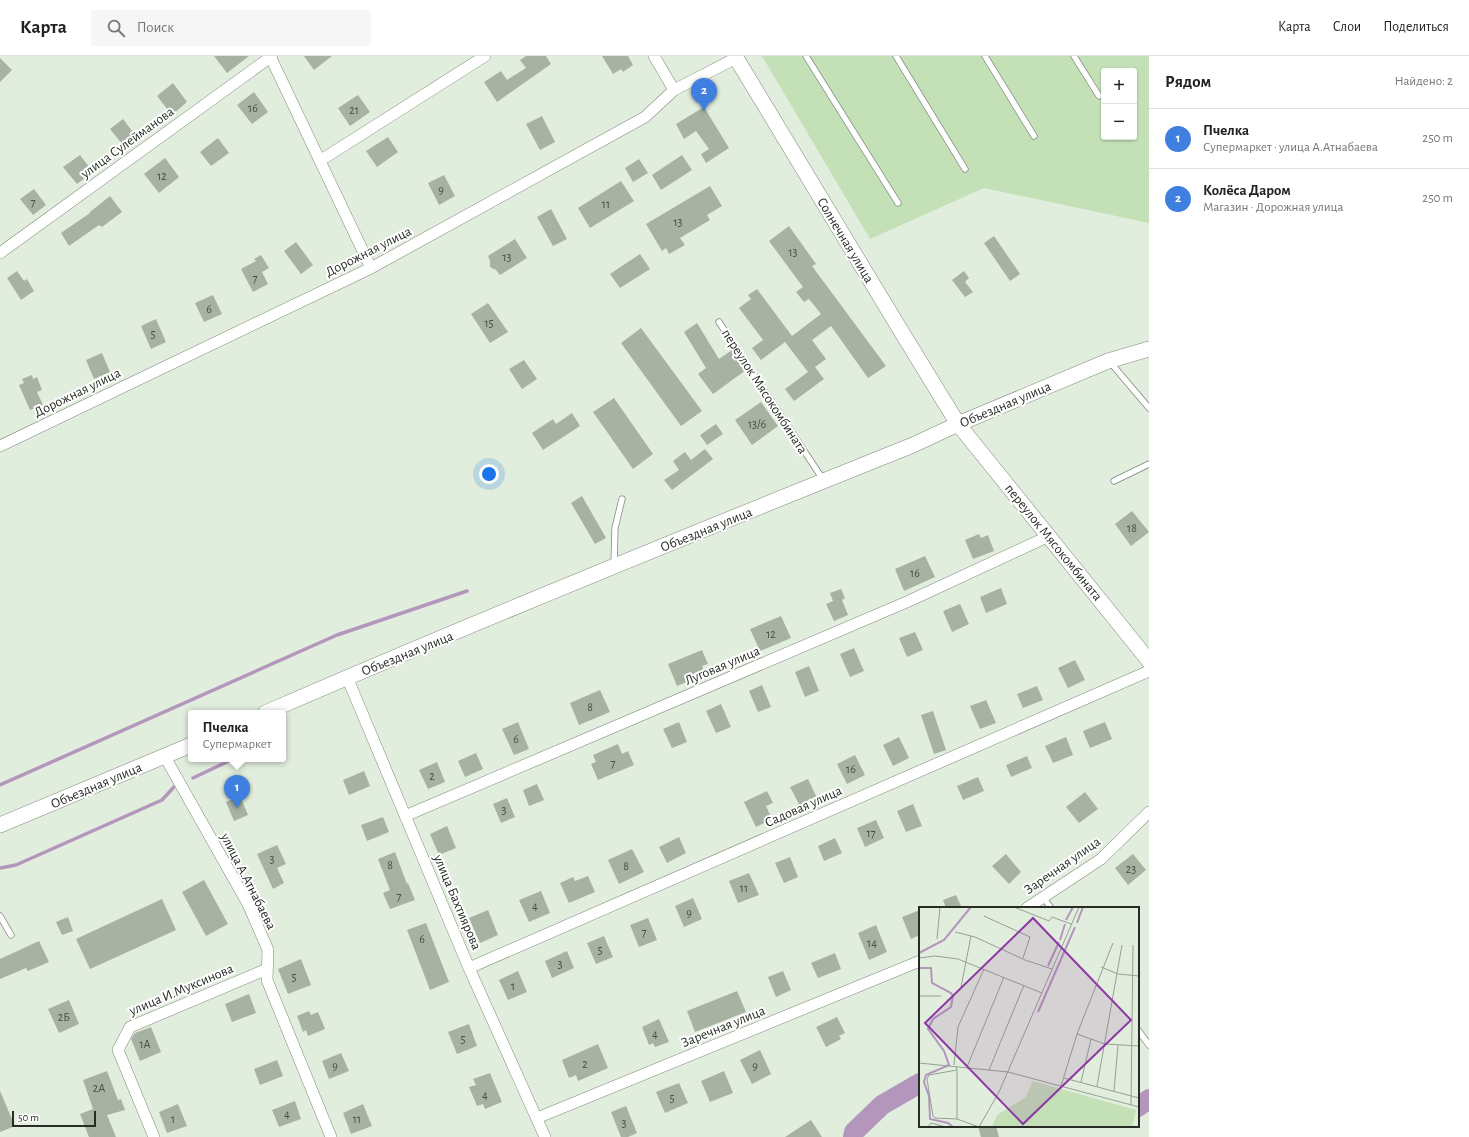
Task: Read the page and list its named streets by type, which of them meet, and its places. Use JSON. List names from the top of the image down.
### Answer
{
  "streets": {
    "main road": ["Солнечная улица", "переулок Мясокомбината", "Объездная улица"],
    "street": [
      "улица Сулейманова",
      "Дорожная улица",
      "Луговая улица",
      "Садовая улица",
      "Заречная улица",
      "улица А.Атнабаева",
      "улица Бахтиярова",
      "улица И.Муксинова"
    ]
  },
  "crossings": [
    ["Солнечная улица", "Дорожная улица"],
    ["Солнечная улица", "переулок Мясокомбината"],
    ["Солнечная улица", "Объездная улица"],
    ["переулок Мясокомбината", "Объездная улица"],
    ["переулок Мясокомбината", "Луговая улица"],
    ["Объездная улица", "улица А.Атнабаева"],
    ["Объездная улица", "улица Бахтиярова"],
    ["Луговая улица", "улица Бахтиярова"],
    ["Садовая улица", "улица Бахтиярова"],
    ["Заречная улица", "улица Бахтиярова"],
    ["улица А.Атнабаева", "улица И.Муксинова"]
  ],
  "house_numbers": [
    "16",
    "21",
    "12",
    "9",
    "7",
    "11",
    "13",
    "13",
    "13",
    "7",
    "6",
    "15",
    "5",
    "13/6",
    "18",
    "16",
    "12",
    "8",
    "6",
    "7",
    "16",
    "2",
    "3",
    "17",
    "3",
    "8",
    "8",
    "23",
    "11",
    "7",
    "4",
    "9",
    "7",
    "6",
    "14",
    "5",
    "3",
    "5",
    "1",
    "2Б",
    "4",
    "5",
    "1А",
    "2",
    "9",
    "9",
    "2А",
    "4",
    "5",
    "4",
    "1",
    "11",
    "3"
  ],
  "scale_bar": "50 m",
  "page": {
    "header": "Карта",
    "search": "Поиск",
    "nav": ["Карта", "Слои", "Поделиться"],
    "heading": ["Рядом", "Найдено: 2"],
    "map_buttons": ["+", "−"],
    "pins": ["2", "1"],
    "list": [
      {
        "mark": "1",
        "name": "Пчелка",
        "note": "Супермаркет · улица А.Атнабаева",
        "value": "250 m"
      },
      {
        "mark": "2",
        "name": "Колёса Даром",
        "note": "Магазин · Дорожная улица",
        "value": "250 m"
      }
    ],
    "popup": ["Пчелка", "Супермаркет"],
    "scale": "50 m"
  }
}
